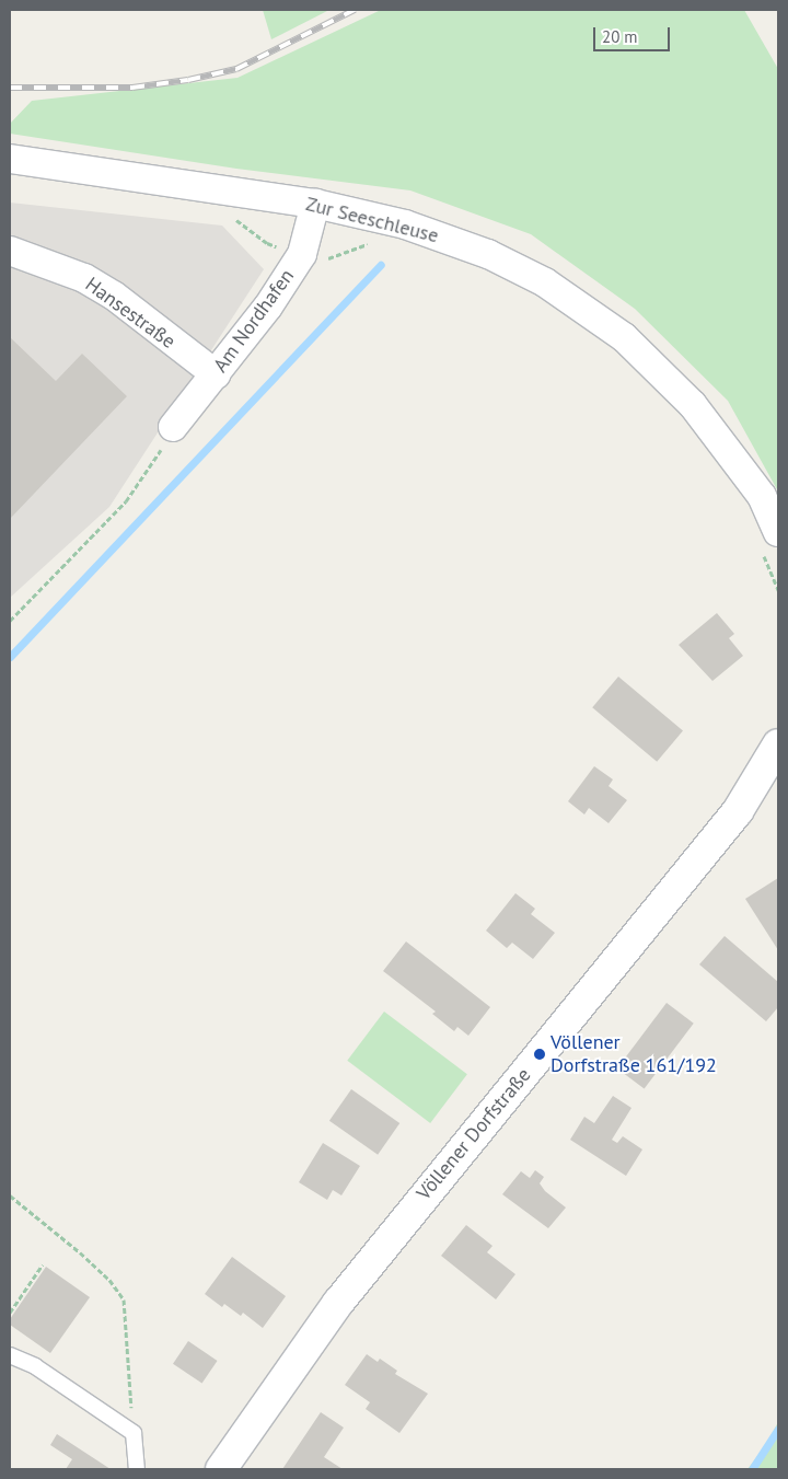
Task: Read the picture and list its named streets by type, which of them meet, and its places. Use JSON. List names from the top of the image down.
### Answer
{
  "streets": {
    "street": [
      "Zur Seeschleuse",
      "Hansestraße",
      "Am Nordhafen",
      "Völlener Dorfstraße"
    ]
  },
  "crossings": [
    ["Zur Seeschleuse", "Am Nordhafen"],
    ["Hansestraße", "Am Nordhafen"]
  ],
  "places": ["Völlener Dorfstraße 161/192"],
  "scale_bar": "20 m"
}
